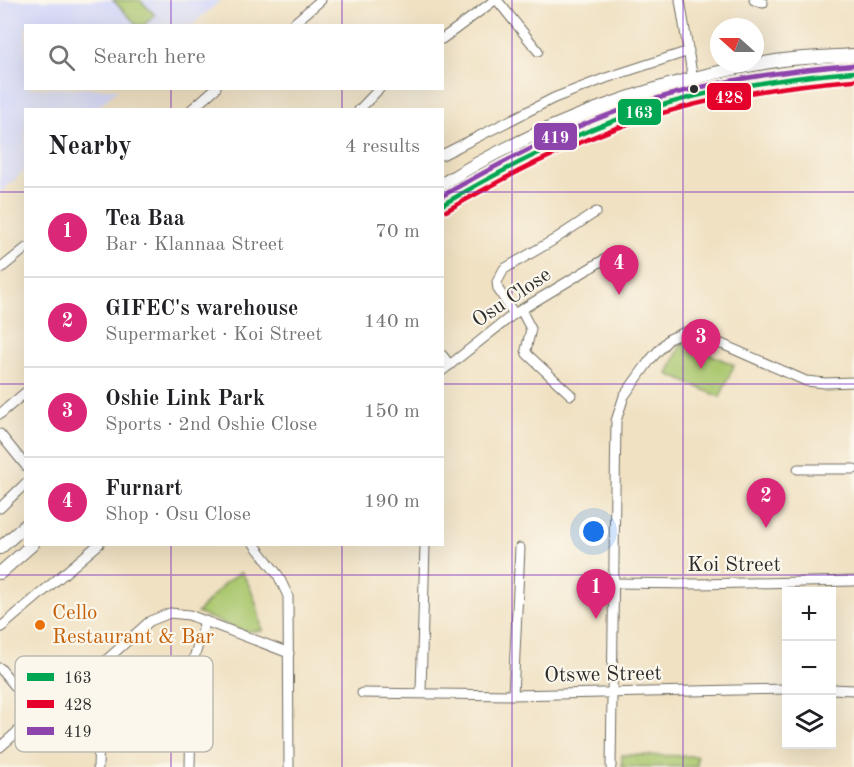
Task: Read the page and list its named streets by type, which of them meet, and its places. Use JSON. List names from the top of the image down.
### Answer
{
  "streets": {
    "street": ["Osu Close", "Koi Street", "Otswe Street"]
  },
  "places": ["Cello Restaurant & Bar"],
  "lines": ["transit line 419", "transit line 163", "transit line 428"],
  "legend": ["163", "428", "419"],
  "north": "left",
  "page": {
    "search": "Search here",
    "heading": ["Nearby", "4 results"],
    "list": [
      {
        "mark": "1",
        "name": "Tea Baa",
        "note": "Bar · Klannaa Street",
        "value": "70 m"
      },
      {
        "mark": "2",
        "name": "GIFEC's warehouse",
        "note": "Supermarket · Koi Street",
        "value": "140 m"
      },
      {
        "mark": "3",
        "name": "Oshie Link Park",
        "note": "Sports · 2nd Oshie Close",
        "value": "150 m"
      },
      {
        "mark": "4",
        "name": "Furnart",
        "note": "Shop · Osu Close",
        "value": "190 m"
      }
    ],
    "pins": [
      "4",
      "3",
      "2",
      "1"
    ],
    "map_buttons": ["+", "−"]
  }
}
